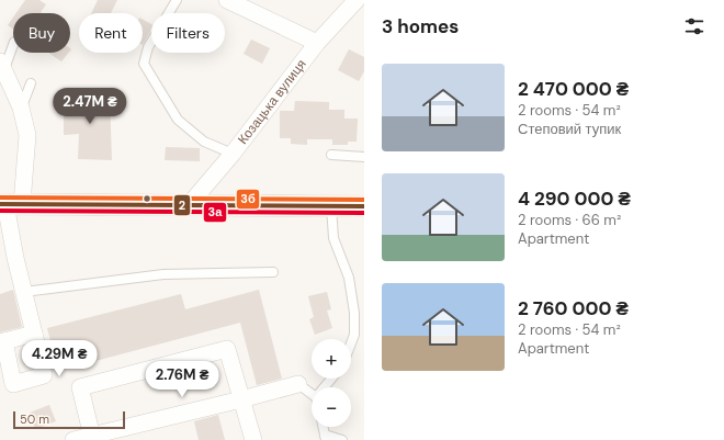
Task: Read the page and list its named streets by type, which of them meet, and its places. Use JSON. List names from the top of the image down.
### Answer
{
  "streets": {
    "street": ["Козацька вулиця"]
  },
  "lines": ["transit line 3б", "transit line 2", "transit line 3а"],
  "scale_bar": "50 m",
  "page": {
    "heading": "3 homes",
    "chip": ["Buy", "Rent", "Filters"],
    "list": [
      {
        "name": "2 470 000 ₴",
        "note": "2 rooms · 54 m² · Степовий тупик"
      },
      {
        "name": "4 290 000 ₴",
        "note": "2 rooms · 66 m² · Apartment"
      },
      {
        "name": "2 760 000 ₴",
        "note": "2 rooms · 54 m² · Apartment"
      }
    ],
    "price": ["2.47M ₴", "4.29M ₴", "2.76M ₴"],
    "map_buttons": ["+", "−"],
    "scale": "50 m"
  }
}
